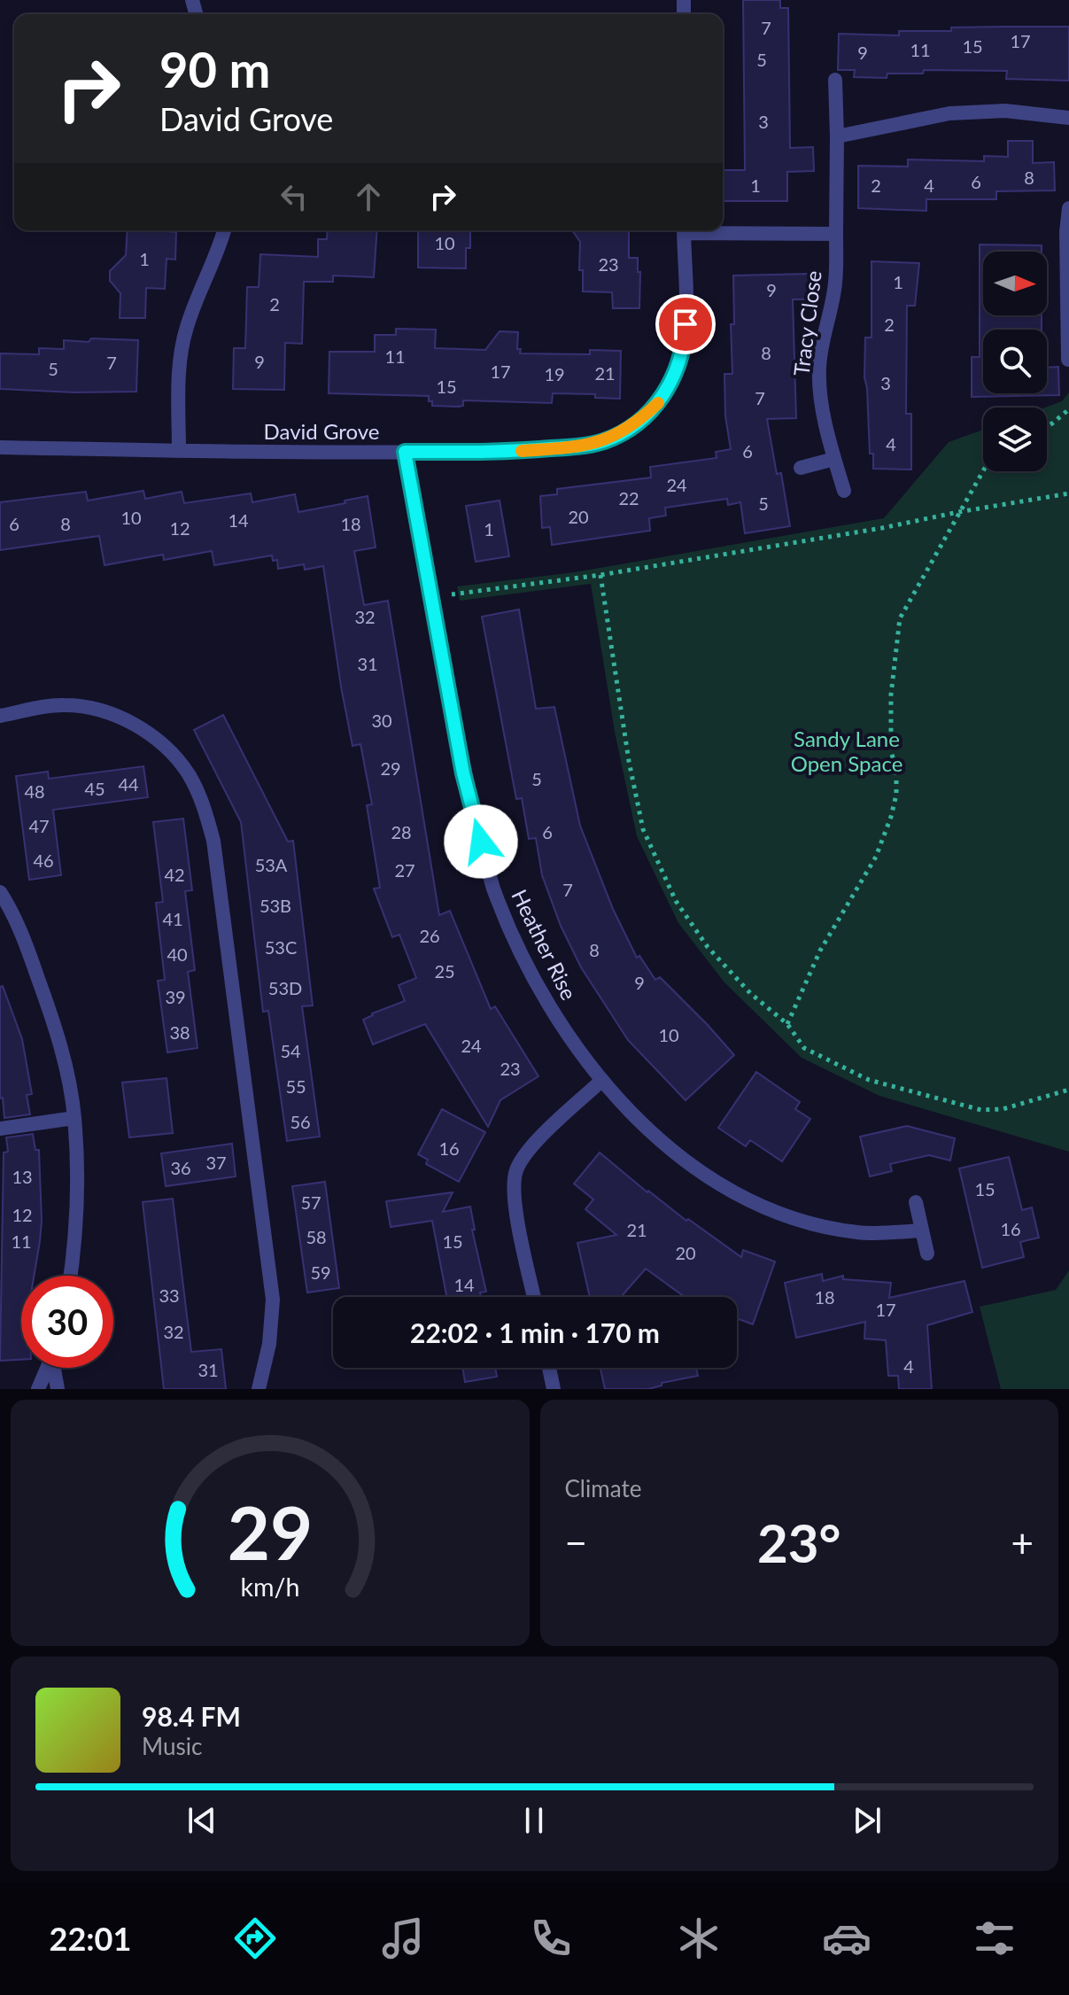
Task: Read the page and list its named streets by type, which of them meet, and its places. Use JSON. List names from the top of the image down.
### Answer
{
  "streets": {
    "street": ["Tracy Close", "David Grove", "Heather Rise"]
  },
  "crossings": [
    ["David Grove", "Heather Rise"]
  ],
  "parks": ["Sandy Lane Open Space"],
  "house_numbers": [
    "7",
    "17",
    "15",
    "11",
    "9",
    "5",
    "3",
    "8",
    "6",
    "1",
    "2",
    "4",
    "10",
    "1",
    "23",
    "1",
    "9",
    "2",
    "2",
    "8",
    "11",
    "9",
    "7",
    "5",
    "17",
    "21",
    "19",
    "3",
    "15",
    "7",
    "4",
    "6",
    "24",
    "22",
    "5",
    "20",
    "10",
    "14",
    "6",
    "8",
    "18",
    "12",
    "1",
    "32",
    "31",
    "30",
    "29",
    "5",
    "44",
    "45",
    "48",
    "47",
    "28",
    "6",
    "46",
    "53A",
    "27",
    "42",
    "7",
    "53B",
    "41",
    "26",
    "53C",
    "8",
    "40",
    "25",
    "9",
    "53D",
    "39",
    "38",
    "10",
    "24",
    "54",
    "23",
    "55",
    "56",
    "16",
    "37",
    "36",
    "13",
    "15",
    "57",
    "12",
    "16",
    "21",
    "58",
    "11",
    "15",
    "20",
    "59",
    "14",
    "33",
    "18",
    "17",
    "32",
    "4",
    "31"
  ],
  "north": "right",
  "page": {
    "turn": ["90 m", "David Grove"],
    "limit": "30",
    "trip": "22:02 · 1 min · 170 m",
    "tile": "Climate",
    "heat": ["−", "23°", "+"],
    "song": ["98.4 FM", "Music"],
    "tabs": "22:01",
    "gauge": ["29", "km/h"]
  }
}
